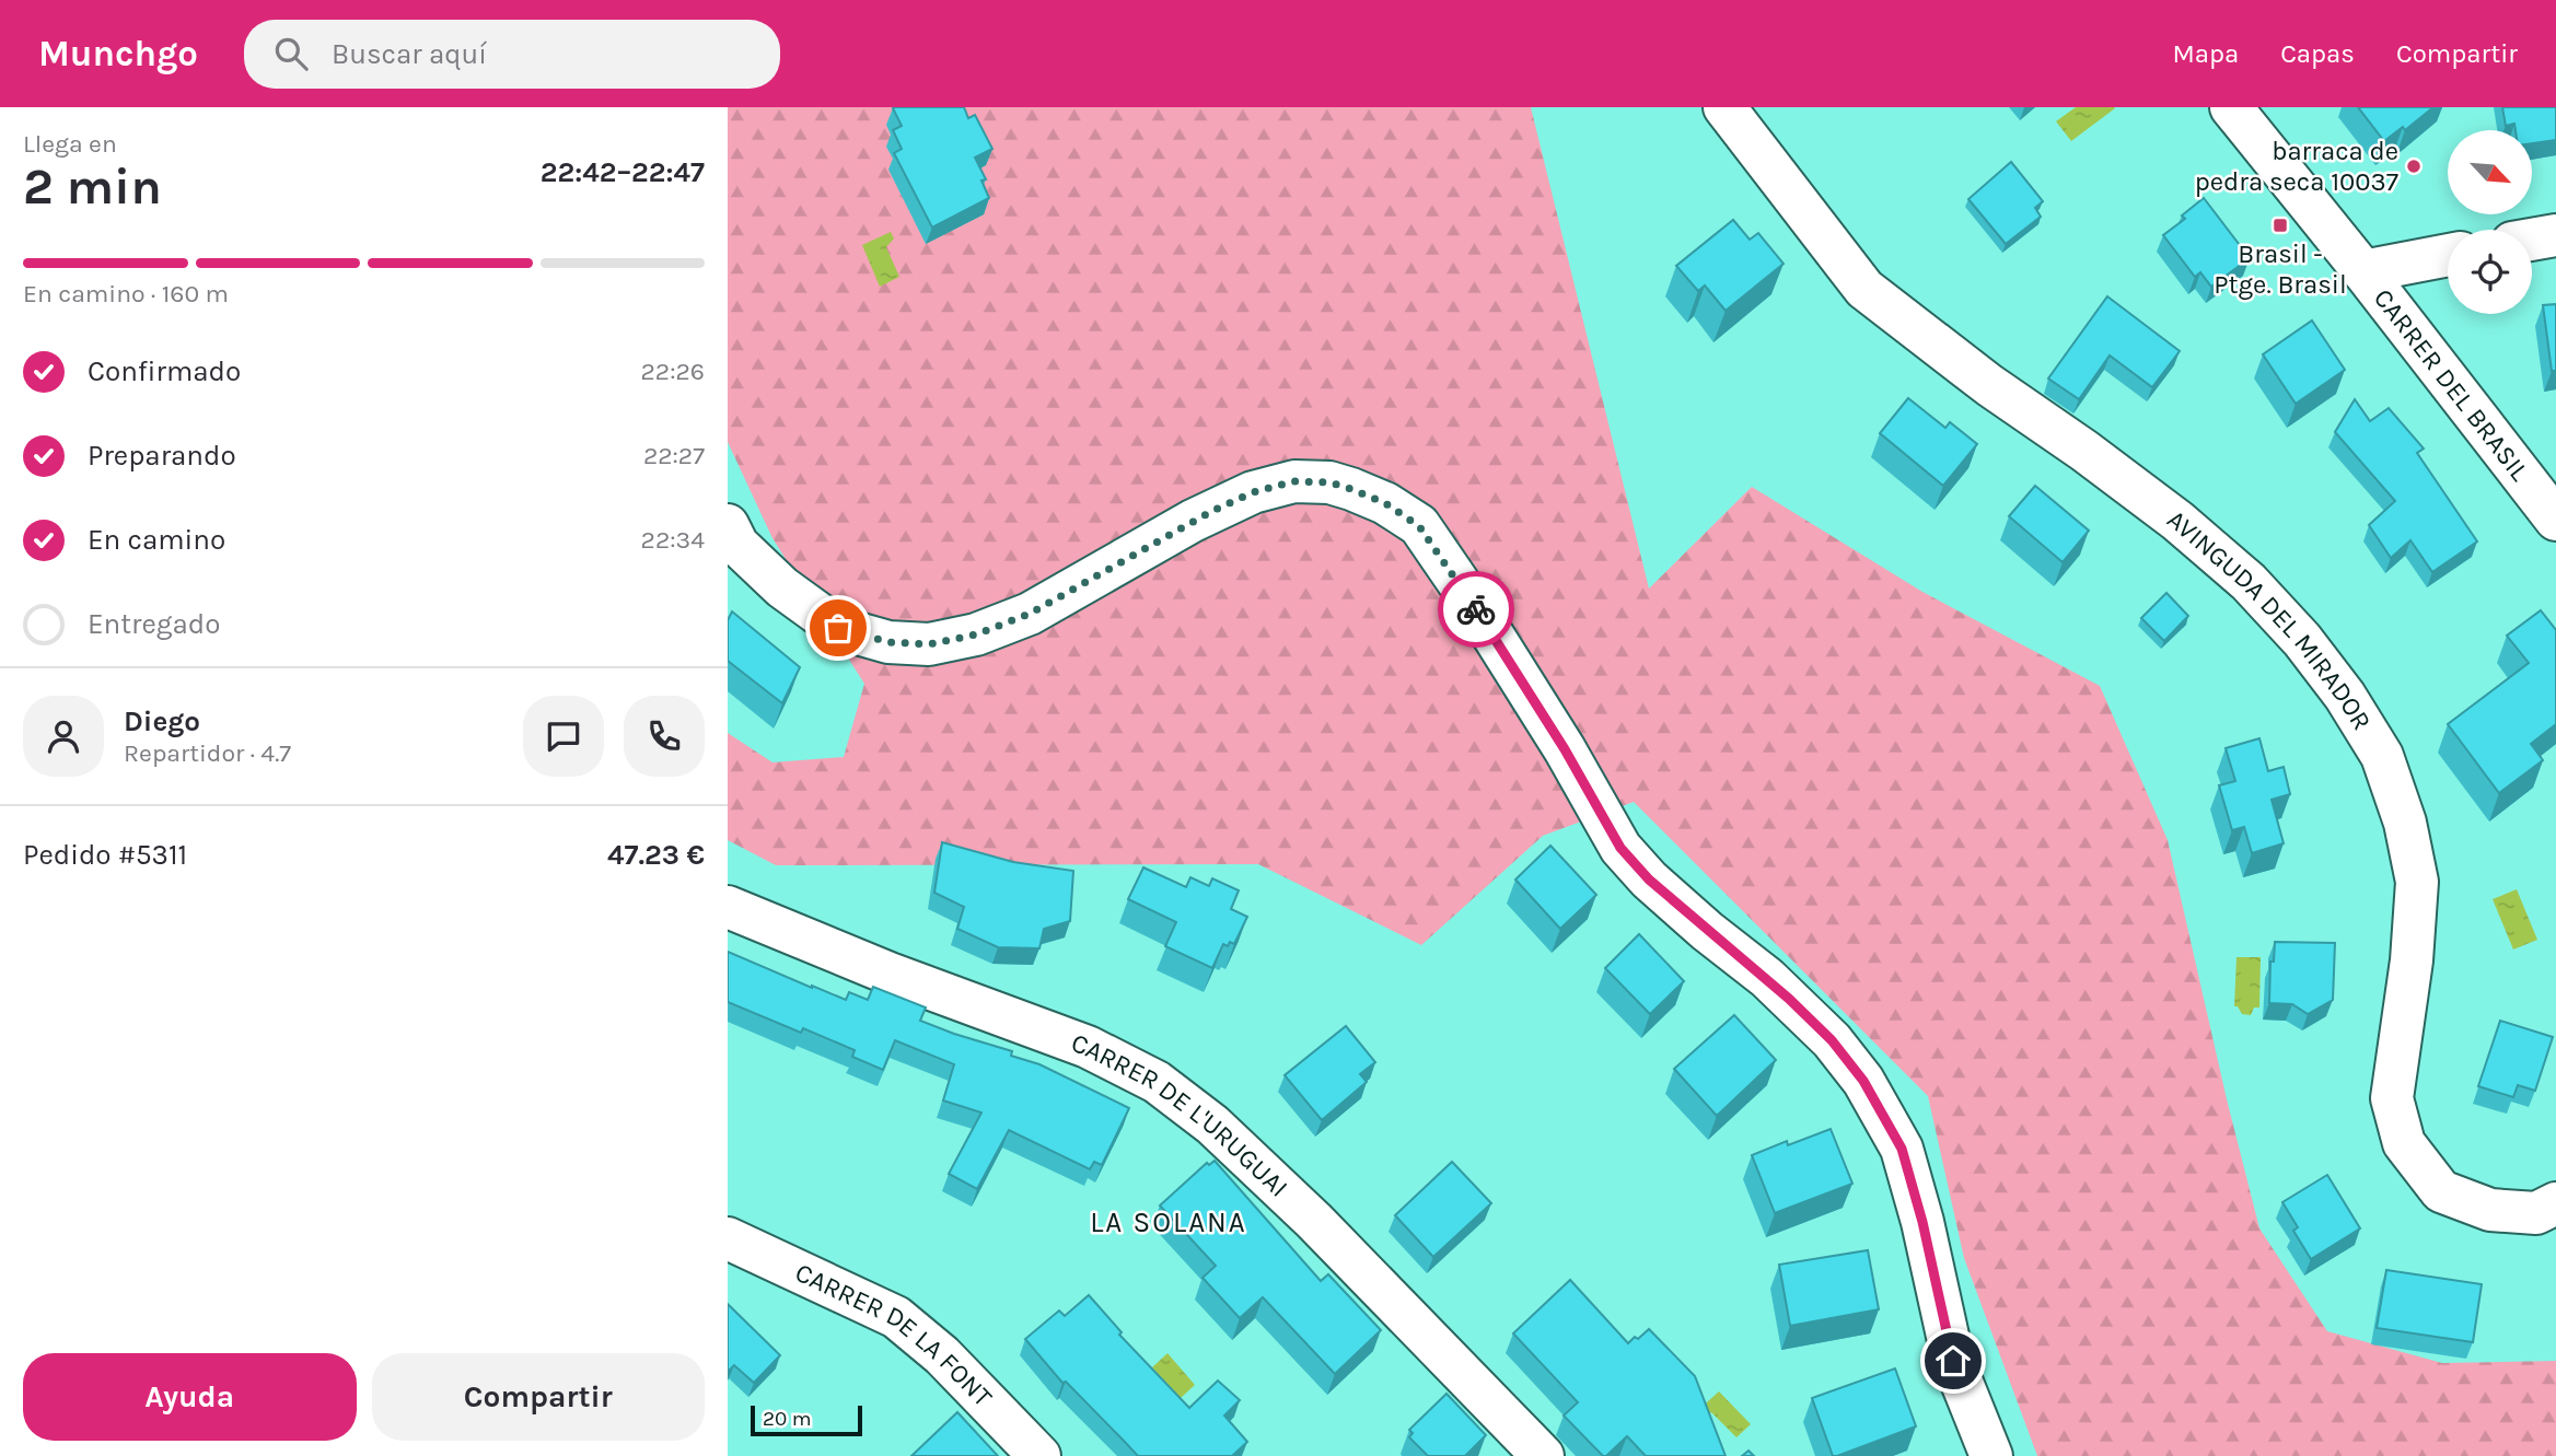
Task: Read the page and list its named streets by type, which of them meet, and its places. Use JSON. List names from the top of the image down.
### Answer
{
  "streets": {
    "street": [
      "CARRER DEL BRASIL",
      "AVINGUDA DEL MIRADOR",
      "CARRER DE L'URUGUAI",
      "CARRER DE LA FONT"
    ]
  },
  "districts": ["LA SOLANA"],
  "places": {
    "other": ["barraca de pedra seca 10037"],
    "transit": ["Brasil - Ptge. Brasil"]
  },
  "scale_bar": "20 m",
  "north": "bottom right",
  "page": {
    "header": "Munchgo",
    "search": "Buscar aquí",
    "nav": ["Mapa", "Capas", "Compartir"],
    "heading": ["2 min", "Llega en", "22:42–22:47"],
    "panel": [
      "Diego",
      "Repartidor · 4.7",
      "Pedido #5311",
      "47.23 €"
    ],
    "bar": "En camino · 160 m",
    "list": [
      ["Confirmado", "22:26"],
      ["Preparando", "22:27"],
      ["En camino", "22:34"],
      "Entregado"
    ],
    "buttons": ["Ayuda", "Compartir"],
    "scale": "20 m"
  }
}
